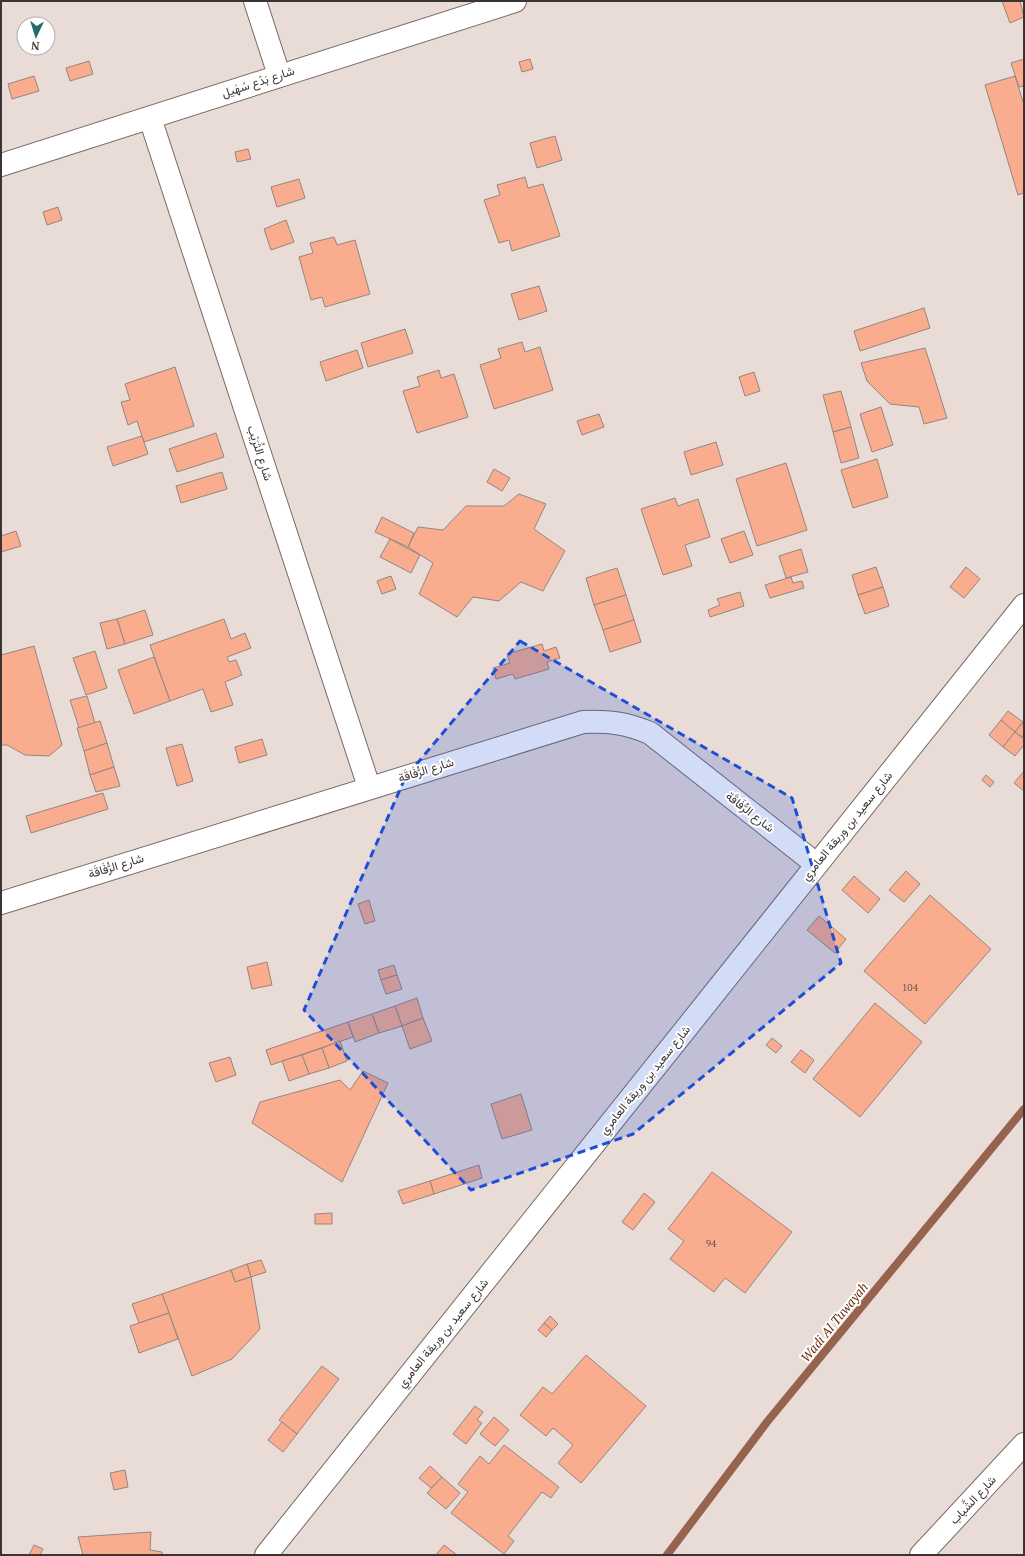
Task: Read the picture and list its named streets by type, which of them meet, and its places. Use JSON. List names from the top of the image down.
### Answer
{
  "streets": {
    "street": [
      "شارع بَدْع سْهَيل",
      "شارع الثُرَيْب",
      "شارع الرُّفَاقَة",
      "شارع سعيد بن وريقة العامري",
      "شارع الشَّباب"
    ]
  },
  "crossings": [
    ["شارع بَدْع سْهَيل", "شارع الثُرَيْب"],
    ["شارع الثُرَيْب", "شارع الرُّفَاقَة"],
    ["شارع الرُّفَاقَة", "شارع سعيد بن وريقة العامري"]
  ],
  "water": ["Wadi Al Tuwayah"],
  "house_numbers": ["104", "94"],
  "north": "bottom"
}
